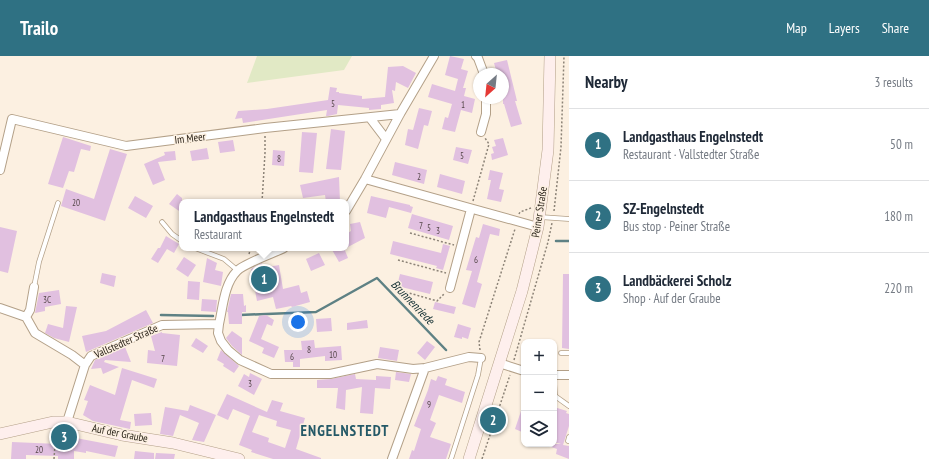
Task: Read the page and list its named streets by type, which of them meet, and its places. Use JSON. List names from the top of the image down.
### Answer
{
  "streets": {
    "main road": ["Peiner Straße", "Auf der Graube"],
    "street": ["Im Meer", "Vallstedter Straße"]
  },
  "crossings": [
    ["Vallstedter Straße", "Auf der Graube"]
  ],
  "districts": ["ENGELNSTEDT"],
  "water": ["Brunnenriede"],
  "house_numbers": [
    "5",
    "1",
    "5",
    "8",
    "2",
    "20",
    "7",
    "5",
    "3",
    "6",
    "3C",
    "8",
    "10",
    "6",
    "7",
    "3",
    "9",
    "20"
  ],
  "north": "bottom left",
  "page": {
    "header": "Trailo",
    "nav": ["Map", "Layers", "Share"],
    "heading": ["Nearby", "3 results"],
    "list": [
      {
        "mark": "1",
        "name": "Landgasthaus Engelnstedt",
        "note": "Restaurant · Vallstedter Straße",
        "value": "50 m"
      },
      {
        "mark": "2",
        "name": "SZ-Engelnstedt",
        "note": "Bus stop · Peiner Straße",
        "value": "180 m"
      },
      {
        "mark": "3",
        "name": "Landbäckerei Scholz",
        "note": "Shop · Auf der Graube",
        "value": "220 m"
      }
    ],
    "popup": ["Landgasthaus Engelnstedt", "Restaurant"],
    "pins": ["1", "2", "3"],
    "map_buttons": ["+", "−"]
  }
}
